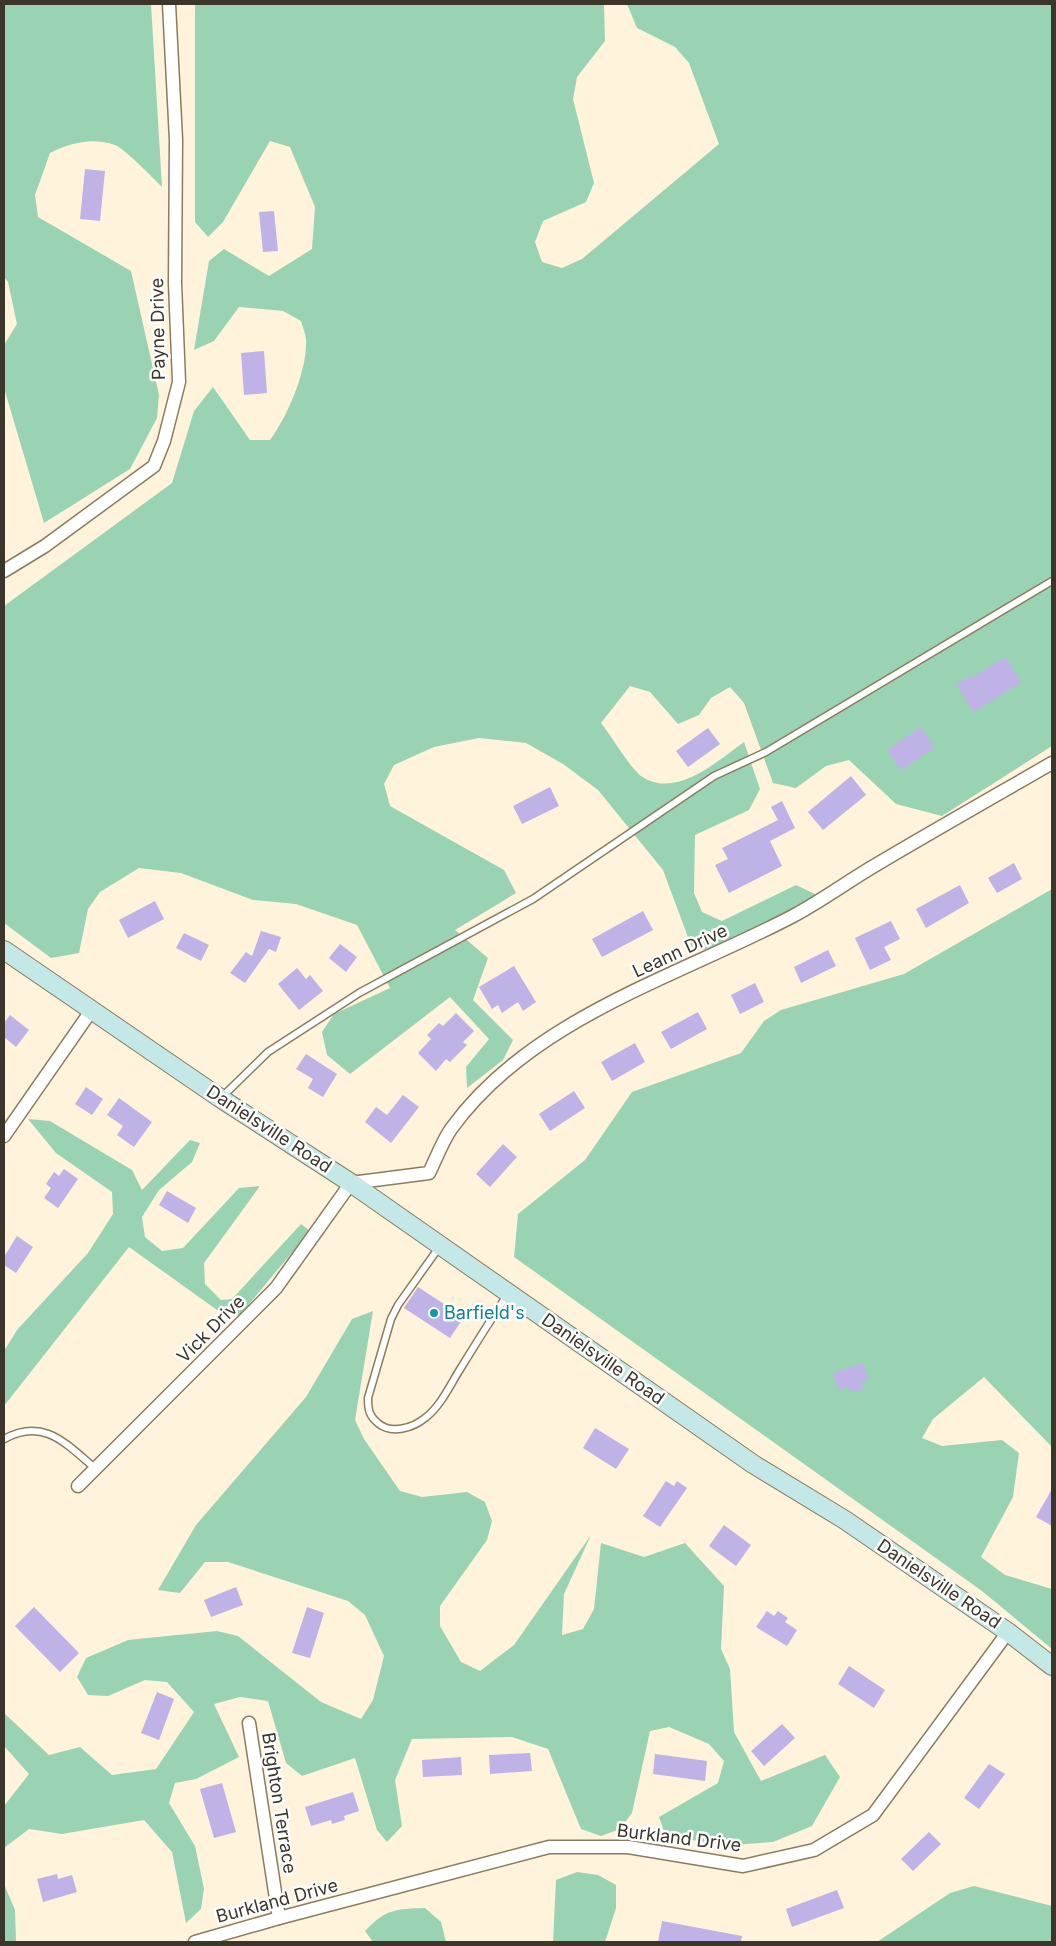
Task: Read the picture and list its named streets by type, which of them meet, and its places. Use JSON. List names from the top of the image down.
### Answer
{
  "streets": {
    "main road": ["Danielsville Road"],
    "street": [
      "Payne Drive",
      "Leann Drive",
      "Vick Drive",
      "Brighton Terrace",
      "Burkland Drive"
    ]
  },
  "crossings": [
    ["Leann Drive", "Danielsville Road"],
    ["Leann Drive", "Vick Drive"],
    ["Danielsville Road", "Vick Drive"],
    ["Danielsville Road", "Burkland Drive"],
    ["Brighton Terrace", "Burkland Drive"]
  ],
  "places": ["Barfield's"]
}
